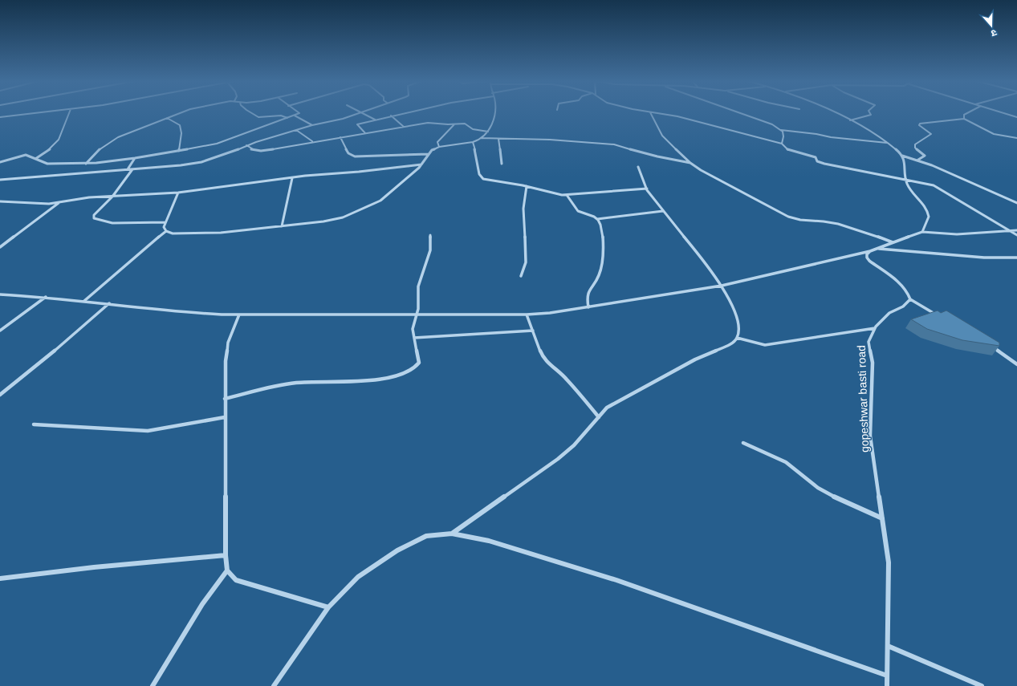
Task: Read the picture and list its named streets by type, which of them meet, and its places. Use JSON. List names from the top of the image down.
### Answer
{
  "streets": {
    "street": ["gopeshwar basti road"]
  },
  "north": "bottom"
}
